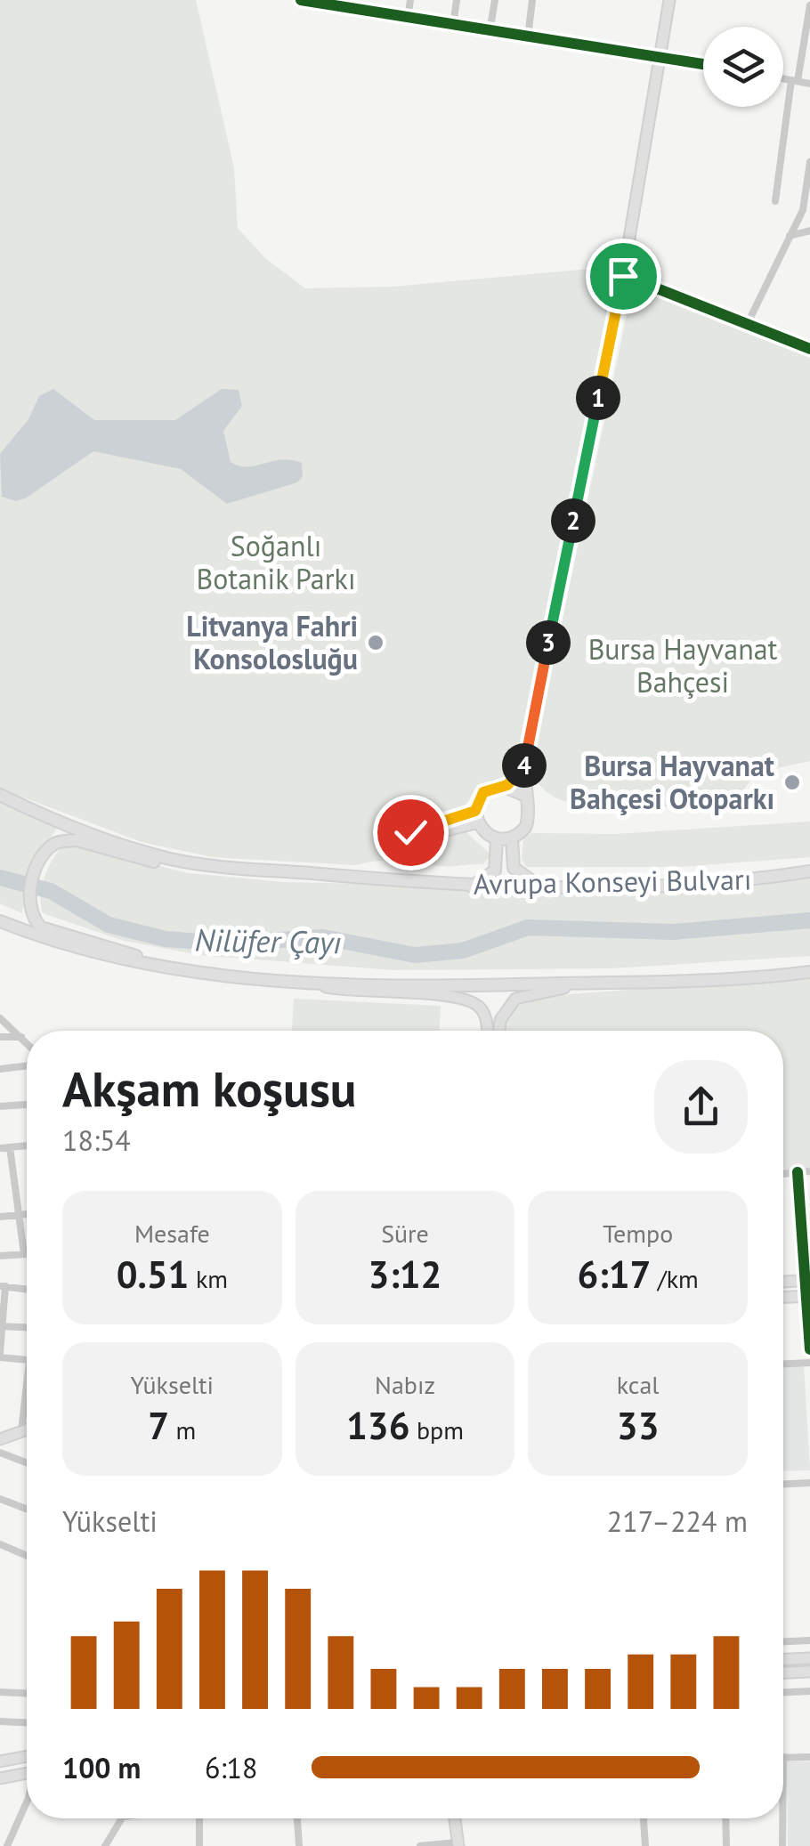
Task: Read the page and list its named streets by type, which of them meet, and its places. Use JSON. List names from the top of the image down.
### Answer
{
  "streets": {
    "main road": ["Avrupa Konseyi Bulvarı"]
  },
  "water": ["Nilüfer Çayı"],
  "parks": ["Soğanlı Botanik Parkı", "Bursa Hayvanat Bahçesi"],
  "places": ["Litvanya Fahri Konsolosluğu", "Bursa Hayvanat Bahçesi Otoparkı"],
  "page": {
    "pins": [
      "1",
      "2",
      "3",
      "4"
    ],
    "heading": ["Akşam koşusu", "18:54"],
    "stats": [
      ["Mesafe", "0.51 km"],
      ["Süre", "3:12"],
      ["Tempo", "6:17 /km"],
      ["Yükselti", "7 m"],
      ["Nabız", "136 bpm"],
      ["kcal", "33"]
    ],
    "chart": ["Yükselti", "217–224 m"],
    "list": [
      {
        "name": "100 m",
        "note": "6:18"
      }
    ]
  }
}
